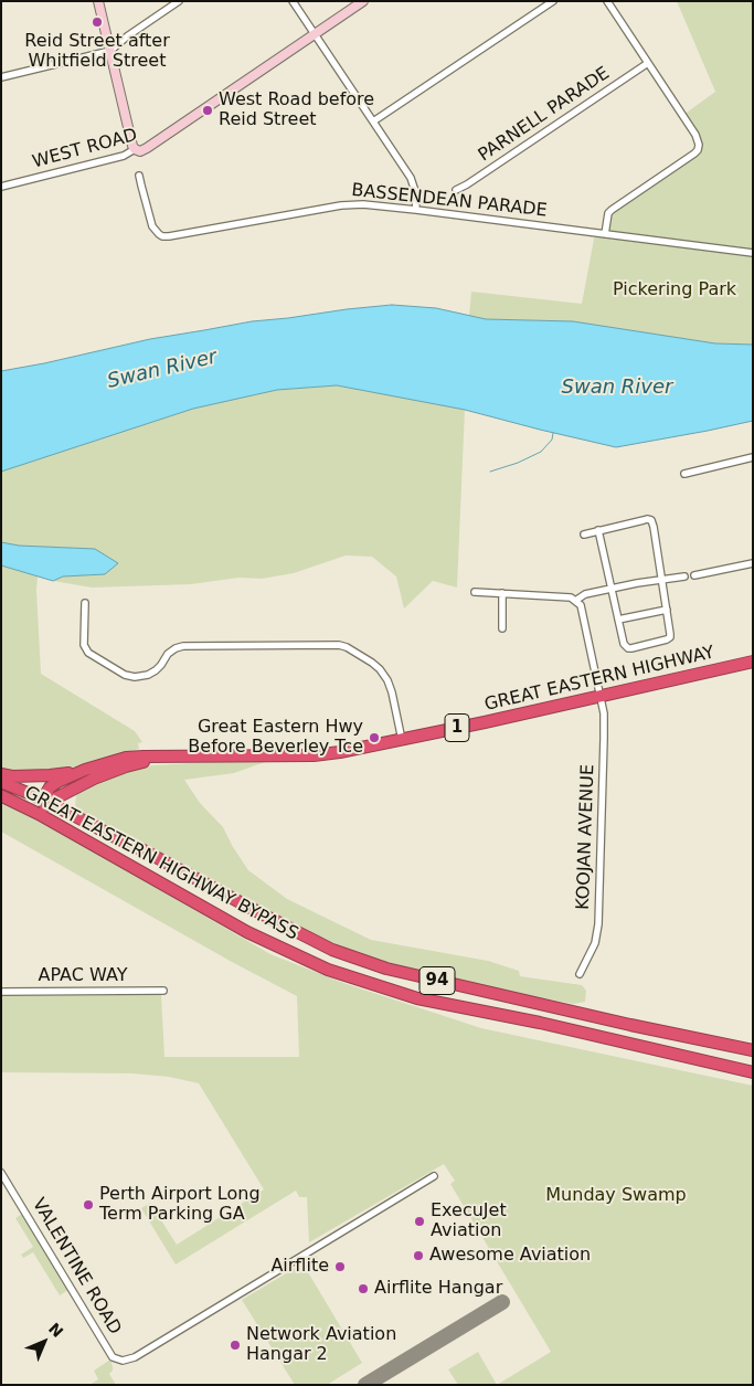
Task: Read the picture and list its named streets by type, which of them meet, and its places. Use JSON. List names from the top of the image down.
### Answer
{
  "streets": {
    "highway": [
      "GREAT EASTERN HIGHWAY",
      "1",
      "GREAT EASTERN HIGHWAY BYPASS",
      "94"
    ],
    "street": [
      "PARNELL PARADE",
      "WEST ROAD",
      "BASSENDEAN PARADE",
      "KOOJAN AVENUE",
      "APAC WAY",
      "VALENTINE ROAD"
    ]
  },
  "crossings": [
    ["GREAT EASTERN HIGHWAY", "1"],
    ["GREAT EASTERN HIGHWAY", "KOOJAN AVENUE"],
    ["GREAT EASTERN HIGHWAY", "GREAT EASTERN HIGHWAY BYPASS"],
    ["GREAT EASTERN HIGHWAY", "94"],
    ["GREAT EASTERN HIGHWAY BYPASS", "94"]
  ],
  "water": ["Swan River"],
  "parks": ["Pickering Park", "Munday Swamp"],
  "places": [
    "Reid Street after Whitfield Street",
    "West Road before Reid Street",
    "Great Eastern Hwy Before Beverley Tce",
    "Perth Airport Long Term Parking GA",
    "ExecuJet Aviation",
    "Awesome Aviation",
    "Airflite",
    "Airflite Hangar",
    "Network Aviation Hangar 2"
  ],
  "north": "top right"
}
